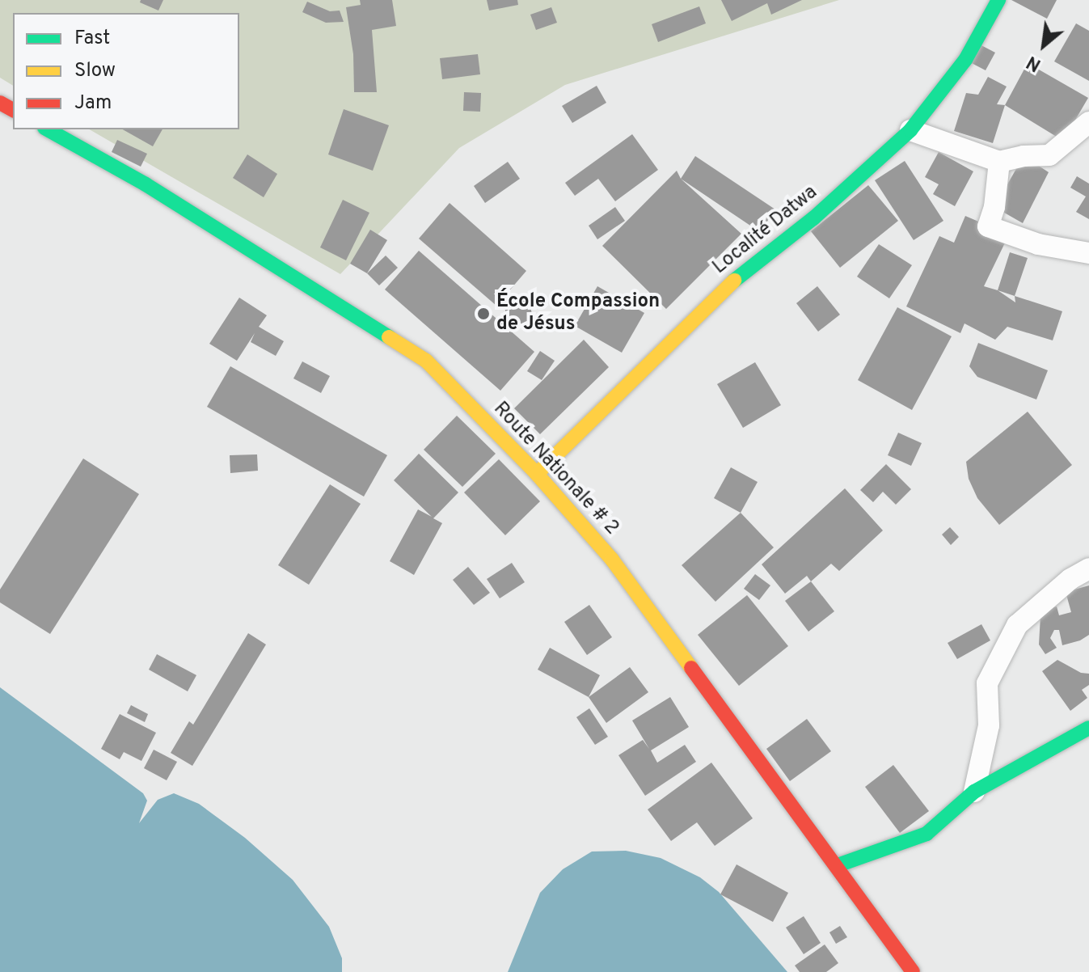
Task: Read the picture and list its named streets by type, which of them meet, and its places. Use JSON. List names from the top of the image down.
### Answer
{
  "streets": {
    "main road": ["Localité Datwa", "Route Nationale # 2"]
  },
  "crossings": [
    ["Localité Datwa", "Route Nationale # 2"]
  ],
  "places": ["École Compassion de Jésus"],
  "legend": ["Fast", "Slow", "Jam"],
  "north": "bottom left"
}
